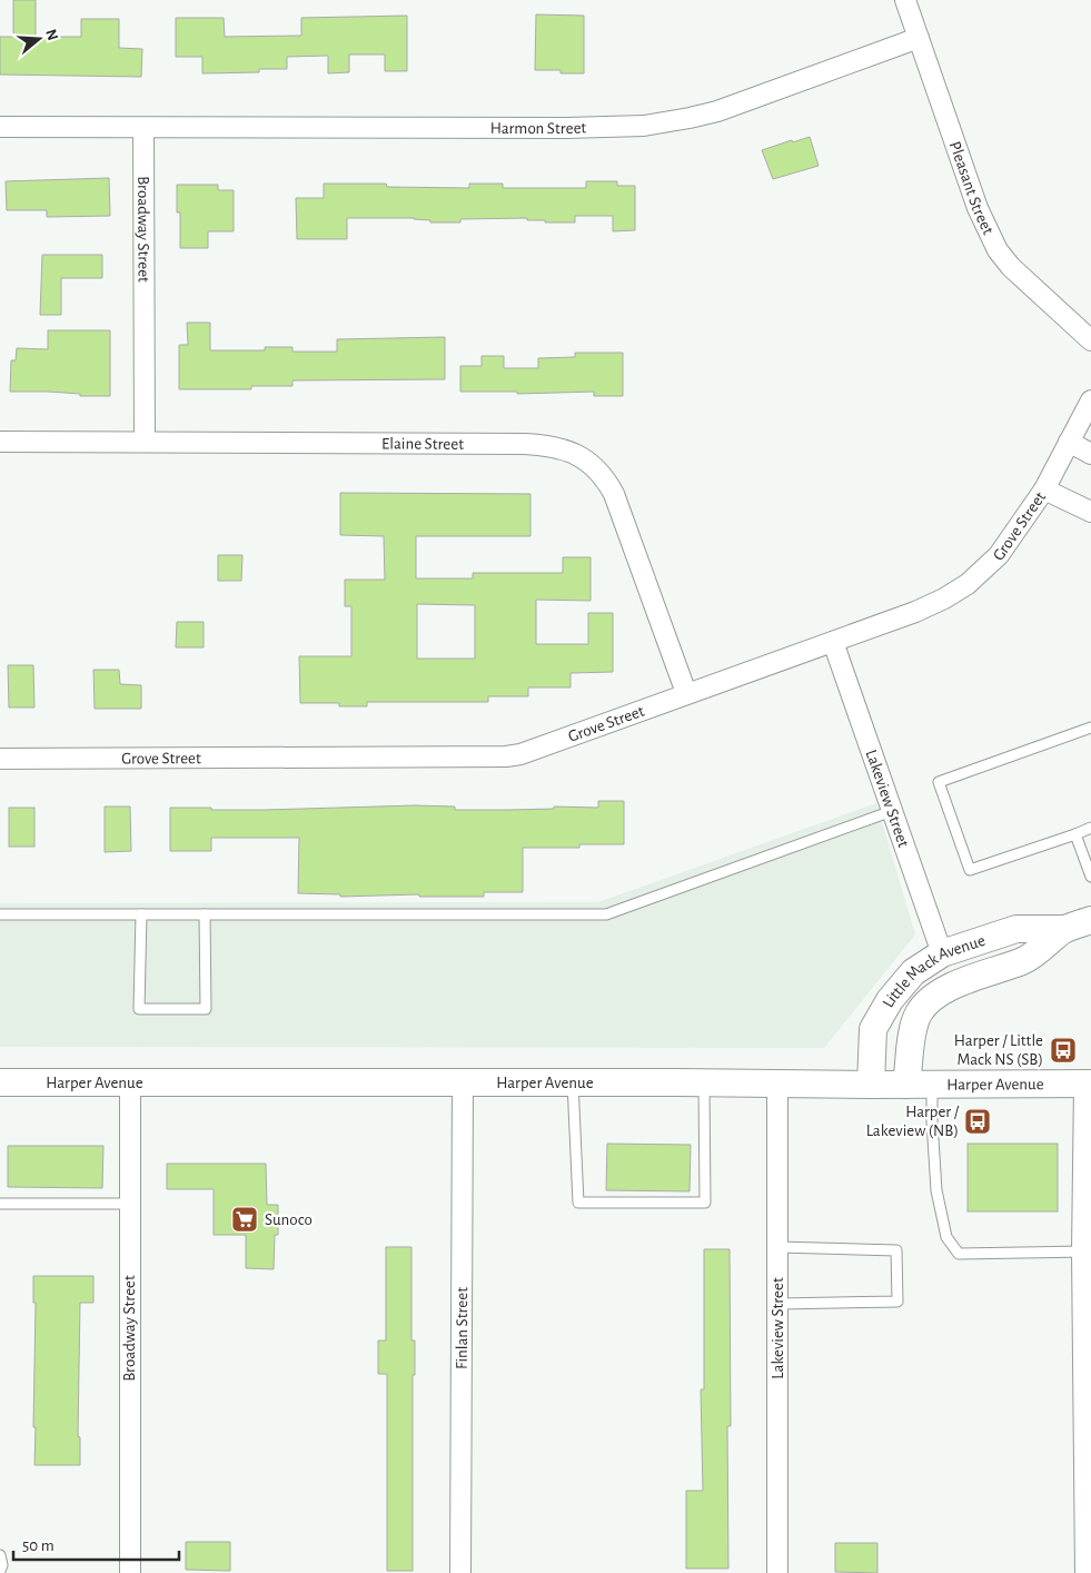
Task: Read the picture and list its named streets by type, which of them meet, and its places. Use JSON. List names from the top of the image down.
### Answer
{
  "streets": {
    "main road": ["Little Mack Avenue", "Harper Avenue"],
    "street": [
      "Harmon Street",
      "Pleasant Street",
      "Broadway Street",
      "Elaine Street",
      "Grove Street",
      "Lakeview Street",
      "Finlan Street"
    ]
  },
  "crossings": [
    ["Harmon Street", "Pleasant Street"],
    ["Harmon Street", "Broadway Street"],
    ["Broadway Street", "Elaine Street"],
    ["Broadway Street", "Harper Avenue"],
    ["Elaine Street", "Grove Street"],
    ["Grove Street", "Lakeview Street"],
    ["Lakeview Street", "Little Mack Avenue"],
    ["Lakeview Street", "Harper Avenue"],
    ["Little Mack Avenue", "Harper Avenue"],
    ["Harper Avenue", "Finlan Street"]
  ],
  "places": {
    "bus stop": ["Harper / Little Mack NS (SB)", "Harper / Lakeview (NB)"],
    "supermarket": ["Sunoco"]
  },
  "scale_bar": "50 m",
  "north": "right"
}
